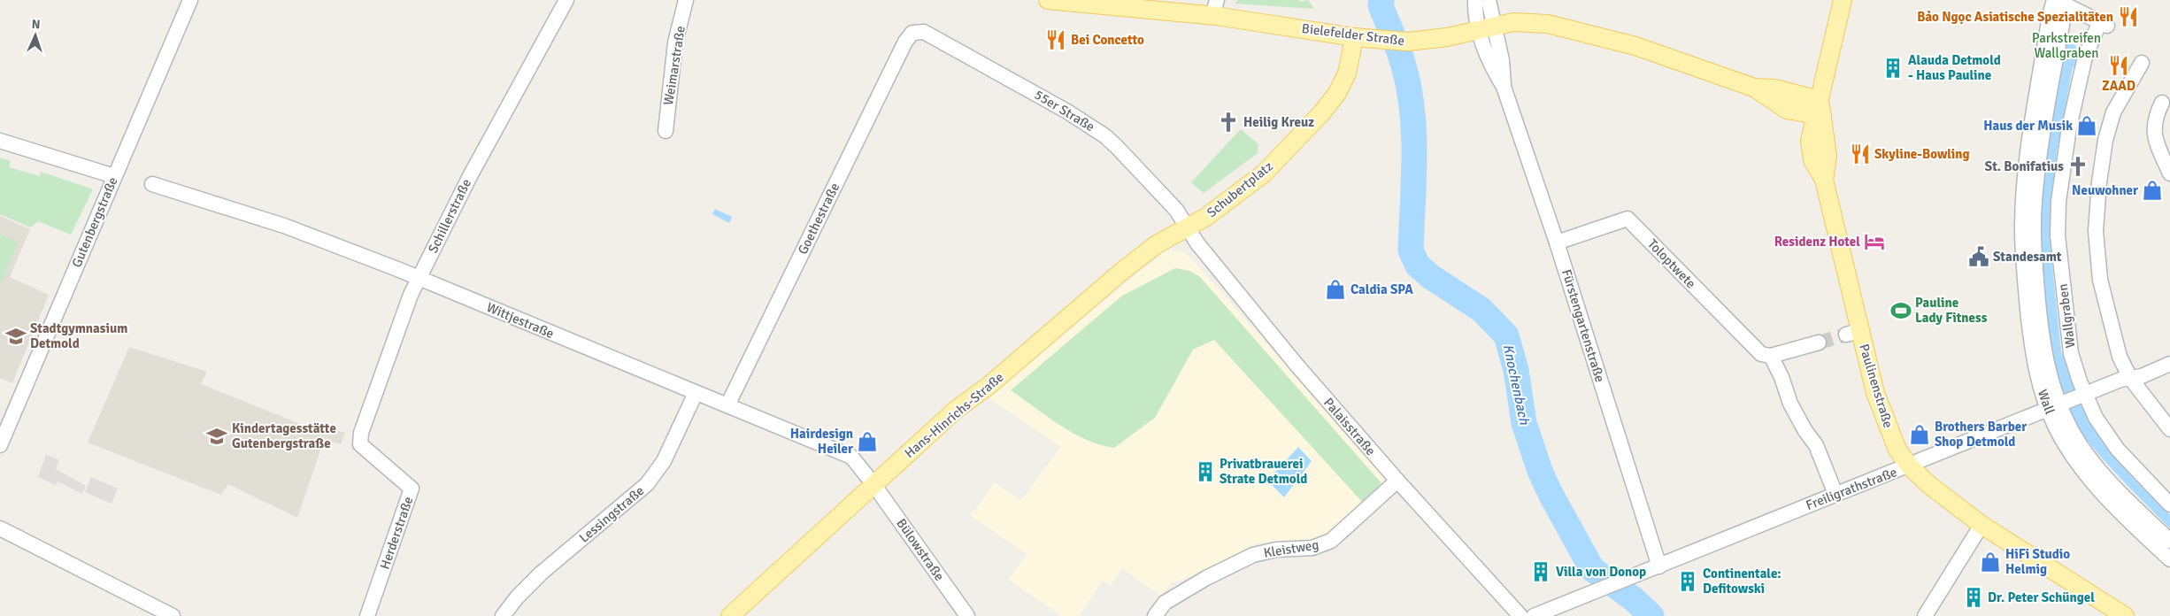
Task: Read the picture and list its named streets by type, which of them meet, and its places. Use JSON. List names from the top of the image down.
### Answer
{
  "streets": {
    "main road": [
      "Bielefelder Straße",
      "Schubertplatz",
      "Paulinenstraße",
      "Hans-Hinrichs-Straße"
    ],
    "street": [
      "Weimarstraße",
      "55er Straße",
      "Schillerstraße",
      "Goethestraße",
      "Gutenbergstraße",
      "Toloptwete",
      "Wallgraben",
      "Wittjestraße",
      "Fürstengartenstraße",
      "Wall",
      "Palaisstraße",
      "Freiligrathstraße",
      "Lessingstraße",
      "Herderstraße",
      "Kleistweg",
      "Bülowstraße"
    ]
  },
  "crossings": [
    ["Bielefelder Straße", "Schubertplatz"],
    ["Bielefelder Straße", "Fürstengartenstraße"],
    ["Bielefelder Straße", "Paulinenstraße"],
    ["55er Straße", "Schubertplatz"],
    ["55er Straße", "Goethestraße"],
    ["55er Straße", "Hans-Hinrichs-Straße"],
    ["55er Straße", "Palaisstraße"],
    ["Schubertplatz", "Hans-Hinrichs-Straße"],
    ["Schubertplatz", "Palaisstraße"],
    ["Schillerstraße", "Wittjestraße"],
    ["Schillerstraße", "Herderstraße"],
    ["Goethestraße", "Wittjestraße"],
    ["Toloptwete", "Fürstengartenstraße"],
    ["Wallgraben", "Wall"],
    ["Wallgraben", "Freiligrathstraße"],
    ["Wittjestraße", "Hans-Hinrichs-Straße"],
    ["Wittjestraße", "Lessingstraße"],
    ["Wittjestraße", "Bülowstraße"],
    ["Fürstengartenstraße", "Freiligrathstraße"],
    ["Paulinenstraße", "Freiligrathstraße"],
    ["Wall", "Freiligrathstraße"],
    ["Hans-Hinrichs-Straße", "Palaisstraße"],
    ["Hans-Hinrichs-Straße", "Bülowstraße"],
    ["Palaisstraße", "Kleistweg"]
  ],
  "water": ["Knochenbach"],
  "parks": ["Parkstreifen Wallgraben"],
  "places": {
    "restaurant": [
      "Bảo Ngọc Asiatische Spezialitäten",
      "Bei Concetto",
      "ZAAD",
      "Skyline-Bowling"
    ],
    "building": [
      "Alauda Detmold - Haus Pauline",
      "Privatbrauerei Strate Detmold",
      "Villa von Donop",
      "Continentale: Defitowski",
      "Dr. Peter Schüngel"
    ],
    "church": ["Heilig Kreuz", "St. Bonifatius"],
    "shop": [
      "Haus der Musik",
      "Neuwohner",
      "Caldia SPA",
      "Brothers Barber Shop Detmold",
      "Hairdesign Heiler",
      "HiFi Studio Helmig"
    ],
    "hotel": ["Residenz Hotel"],
    "public building": ["Standesamt"],
    "sports": ["Pauline Lady Fitness"],
    "school or university": ["Stadtgymnasium Detmold", "Kindertagesstätte Gutenbergstraße"]
  },
  "north": "top"
}
